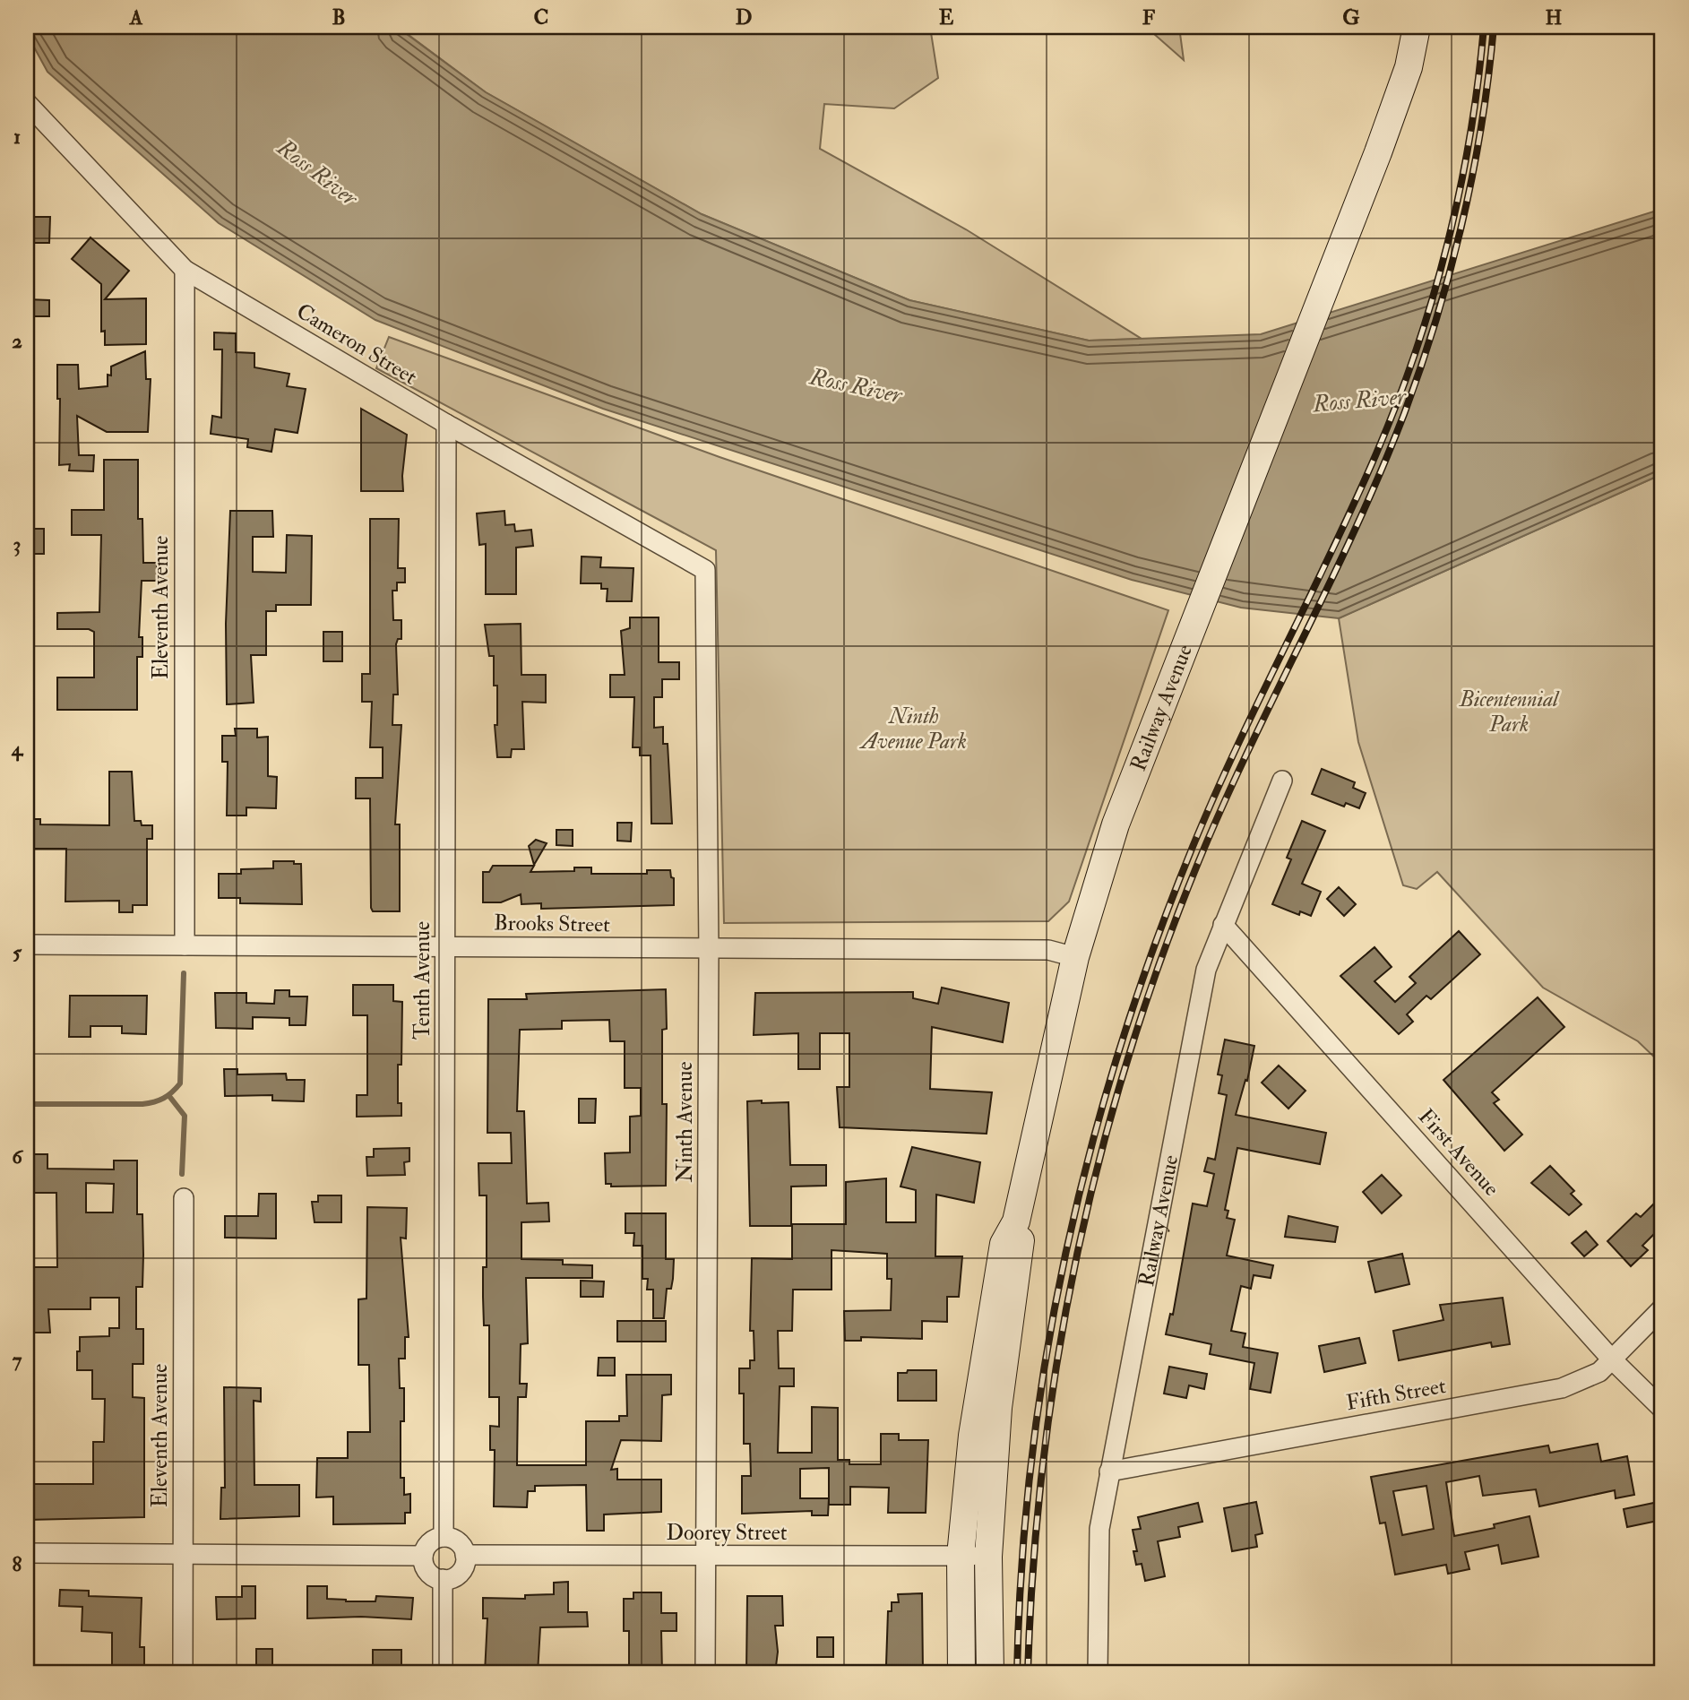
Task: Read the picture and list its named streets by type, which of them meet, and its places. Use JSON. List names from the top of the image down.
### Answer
{
  "streets": {
    "main road": ["Railway Avenue"],
    "street": [
      "Cameron Street",
      "Eleventh Avenue",
      "Brooks Street",
      "Tenth Avenue",
      "Ninth Avenue",
      "First Avenue",
      "Fifth Street",
      "Doorey Street"
    ]
  },
  "crossings": [
    ["Cameron Street", "Eleventh Avenue"],
    ["Cameron Street", "Tenth Avenue"],
    ["Cameron Street", "Ninth Avenue"],
    ["Eleventh Avenue", "Brooks Street"],
    ["Railway Avenue", "Brooks Street"],
    ["Railway Avenue", "First Avenue"],
    ["Railway Avenue", "Fifth Street"],
    ["Railway Avenue", "Doorey Street"],
    ["Brooks Street", "Tenth Avenue"],
    ["Brooks Street", "Ninth Avenue"],
    ["Tenth Avenue", "Doorey Street"],
    ["Ninth Avenue", "Doorey Street"],
    ["First Avenue", "Fifth Street"]
  ],
  "water": ["Ross River"],
  "parks": ["Bicentennial Park", "Ninth Avenue Park"],
  "grid": {
    "columns": [
      "A",
      "B",
      "C",
      "D",
      "E",
      "F",
      "G",
      "H"
    ],
    "rows": [
      "1",
      "2",
      "3",
      "4",
      "5",
      "6",
      "7",
      "8"
    ]
  }
}
